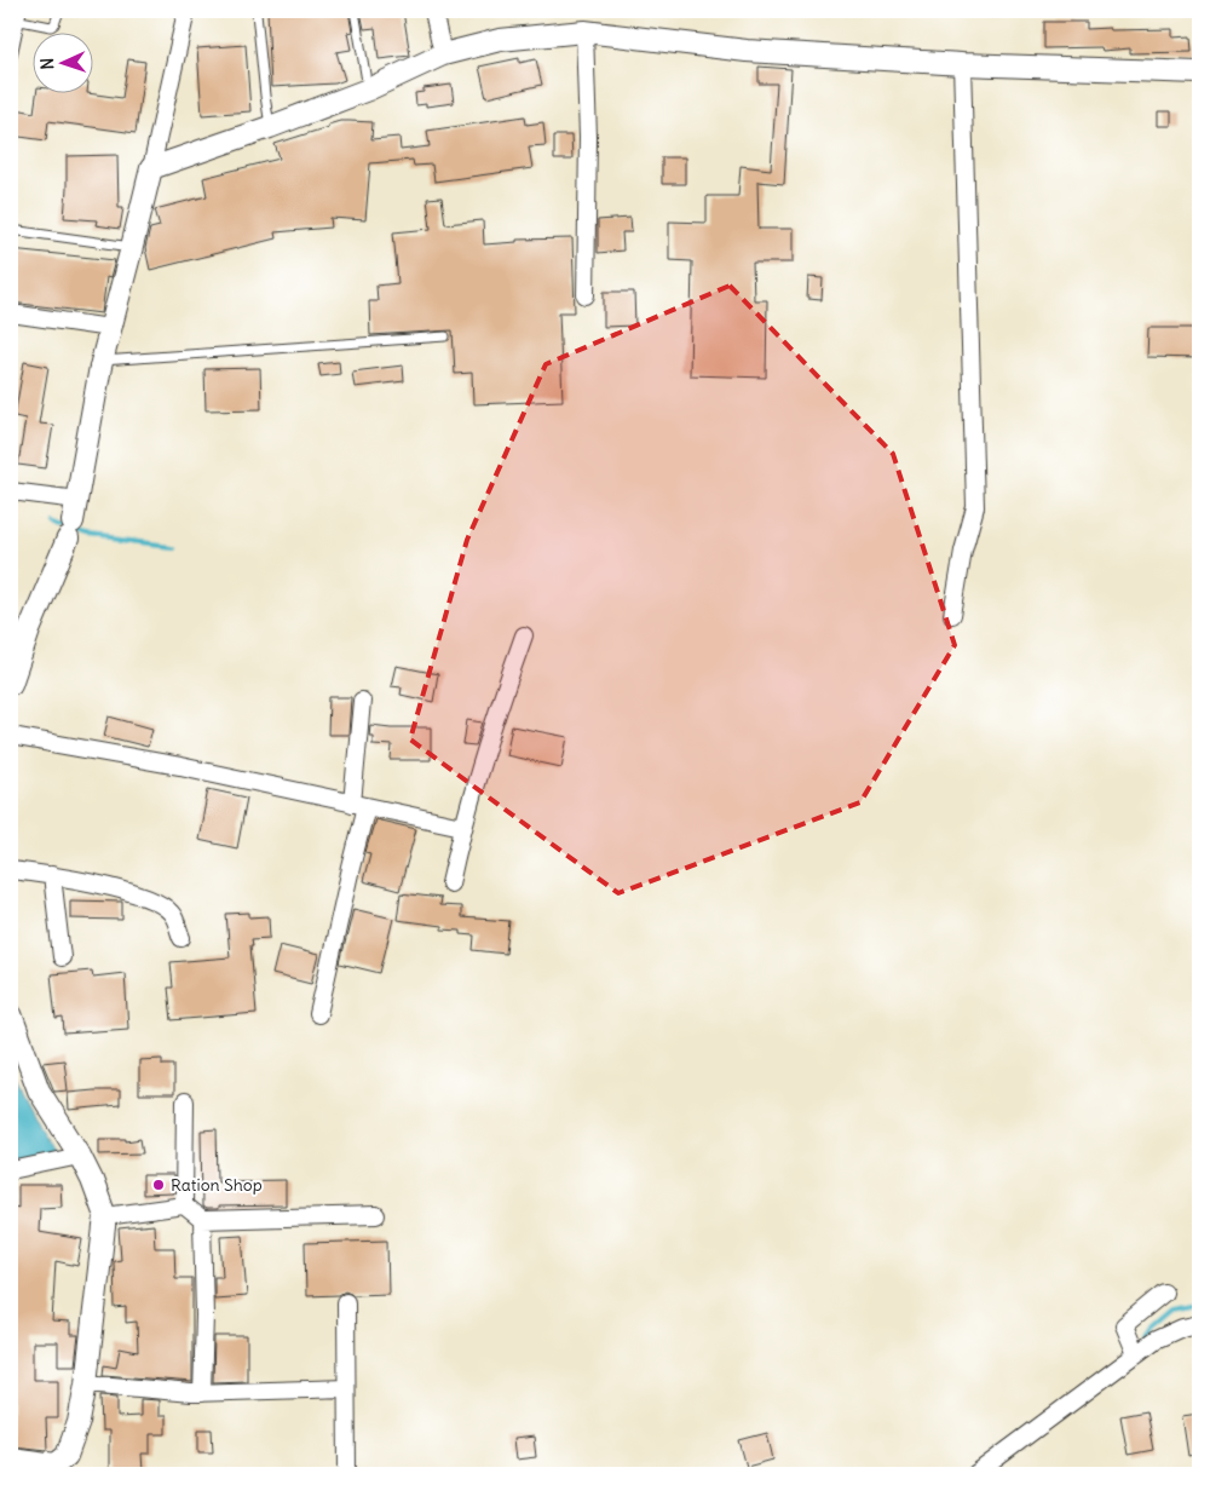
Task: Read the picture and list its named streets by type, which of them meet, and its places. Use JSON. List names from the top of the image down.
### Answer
{
  "places": ["Ration Shop"],
  "north": "left"
}
